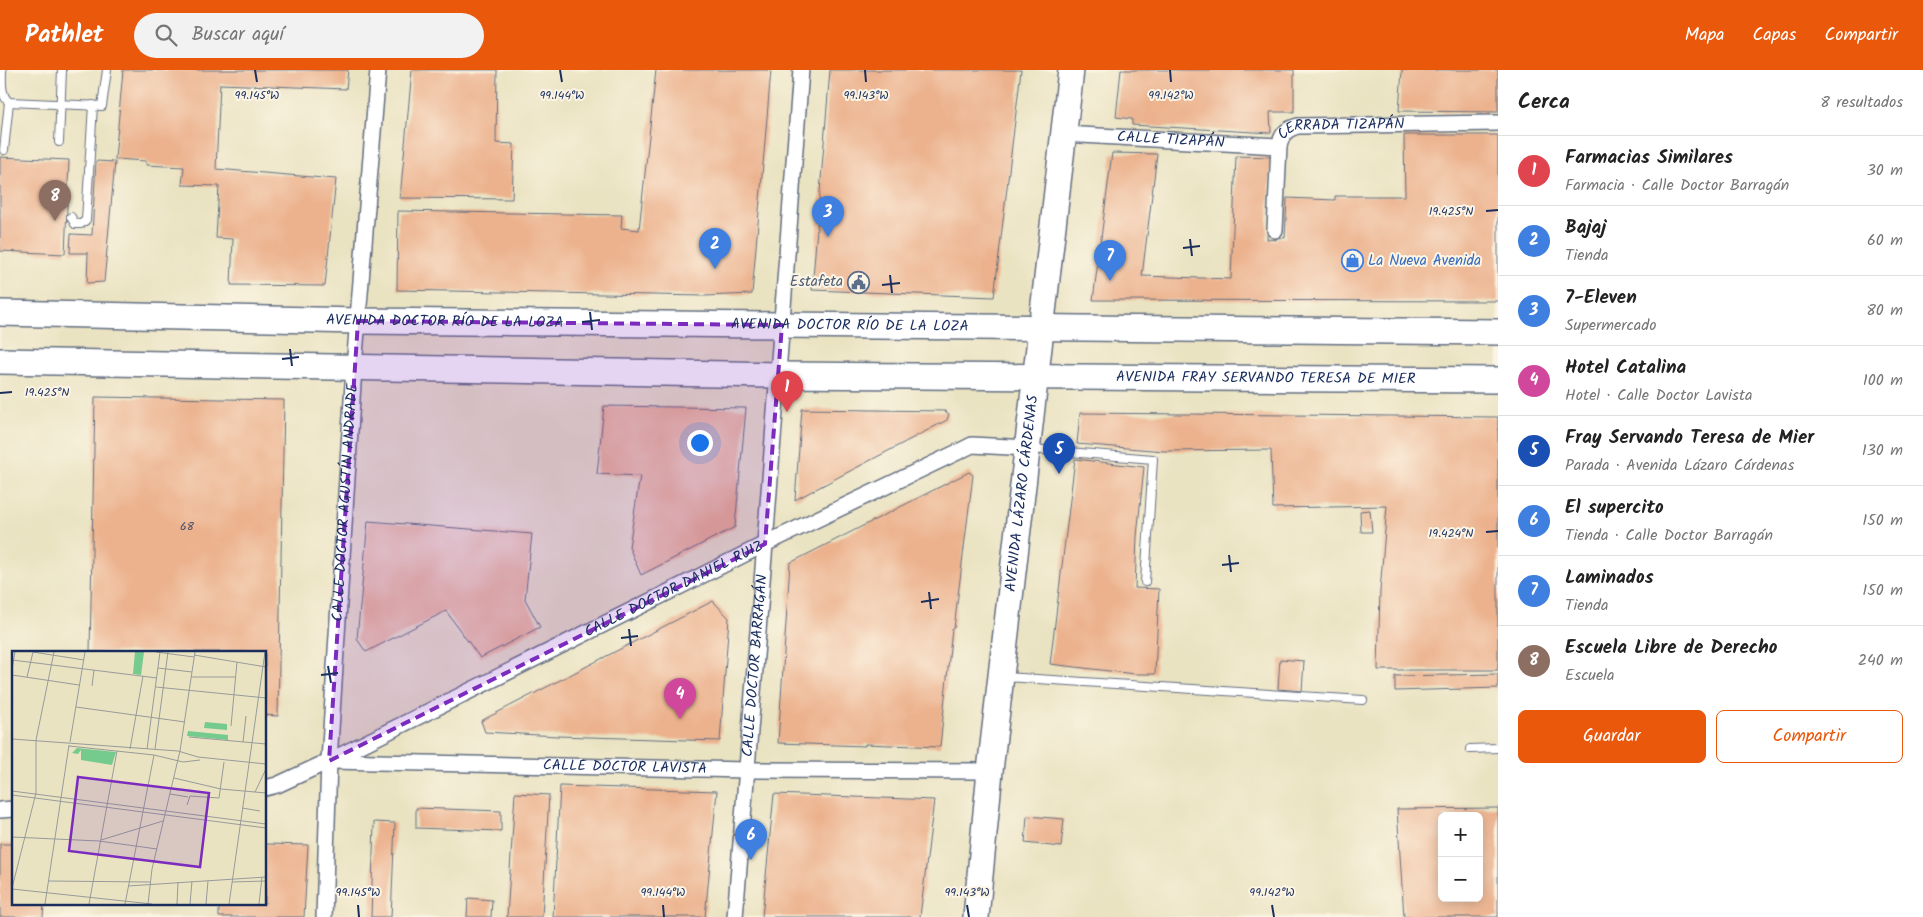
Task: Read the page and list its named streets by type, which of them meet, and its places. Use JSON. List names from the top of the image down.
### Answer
{
  "streets": {
    "main road": ["AVENIDA DOCTOR RÍO DE LA LOZA", "AVENIDA FRAY SERVANDO TERESA DE MIER", "AVENIDA LÁZARO CÁRDENAS"],
    "street": [
      "CERRADA TIZAPÁN",
      "CALLE TIZAPÁN",
      "CALLE DOCTOR AGUSTÍN ANDRADE",
      "CALLE DOCTOR DANIEL RUIZ",
      "CALLE DOCTOR BARRAGÁN",
      "CALLE DOCTOR LAVISTA"
    ]
  },
  "crossings": [
    ["CERRADA TIZAPÁN", "CALLE TIZAPÁN"],
    ["CALLE TIZAPÁN", "AVENIDA LÁZARO CÁRDENAS"],
    ["AVENIDA DOCTOR RÍO DE LA LOZA", "AVENIDA LÁZARO CÁRDENAS"],
    ["AVENIDA DOCTOR RÍO DE LA LOZA", "CALLE DOCTOR AGUSTÍN ANDRADE"],
    ["AVENIDA DOCTOR RÍO DE LA LOZA", "CALLE DOCTOR BARRAGÁN"],
    ["AVENIDA FRAY SERVANDO TERESA DE MIER", "AVENIDA LÁZARO CÁRDENAS"],
    ["AVENIDA LÁZARO CÁRDENAS", "CALLE DOCTOR DANIEL RUIZ"],
    ["AVENIDA LÁZARO CÁRDENAS", "CALLE DOCTOR LAVISTA"],
    ["CALLE DOCTOR AGUSTÍN ANDRADE", "CALLE DOCTOR DANIEL RUIZ"],
    ["CALLE DOCTOR AGUSTÍN ANDRADE", "CALLE DOCTOR LAVISTA"],
    ["CALLE DOCTOR DANIEL RUIZ", "CALLE DOCTOR BARRAGÁN"],
    ["CALLE DOCTOR DANIEL RUIZ", "CALLE DOCTOR LAVISTA"],
    ["CALLE DOCTOR BARRAGÁN", "CALLE DOCTOR LAVISTA"]
  ],
  "places": {
    "shop": ["La Nueva Avenida"],
    "public building": ["Estafeta"]
  },
  "house_numbers": ["68"],
  "page": {
    "header": "Pathlet",
    "search": "Buscar aquí",
    "nav": ["Mapa", "Capas", "Compartir"],
    "heading": ["Cerca", "8 resultados"],
    "list": [
      {
        "mark": "1",
        "name": "Farmacias Similares",
        "note": "Farmacia · Calle Doctor Barragán",
        "value": "30 m"
      },
      {
        "mark": "2",
        "name": "Bajaj",
        "note": "Tienda",
        "value": "60 m"
      },
      {
        "mark": "3",
        "name": "7-Eleven",
        "note": "Supermercado",
        "value": "80 m"
      },
      {
        "mark": "4",
        "name": "Hotel Catalina",
        "note": "Hotel · Calle Doctor Lavista",
        "value": "100 m"
      },
      {
        "mark": "5",
        "name": "Fray Servando Teresa de Mier",
        "note": "Parada · Avenida Lázaro Cárdenas",
        "value": "130 m"
      },
      {
        "mark": "6",
        "name": "El supercito",
        "note": "Tienda · Calle Doctor Barragán",
        "value": "150 m"
      },
      {
        "mark": "7",
        "name": "Laminados",
        "note": "Tienda",
        "value": "150 m"
      },
      {
        "mark": "8",
        "name": "Escuela Libre de Derecho",
        "note": "Escuela",
        "value": "240 m"
      }
    ],
    "pins": [
      "8",
      "3",
      "2",
      "7",
      "1",
      "5",
      "4",
      "6"
    ],
    "buttons": ["Guardar", "Compartir"],
    "map_buttons": ["+", "−"]
  },
  "coordinates": [
    "99.145°W",
    "99.144°W",
    "99.143°W",
    "99.142°W",
    "19.425°N",
    "19.424°N"
  ]
}
